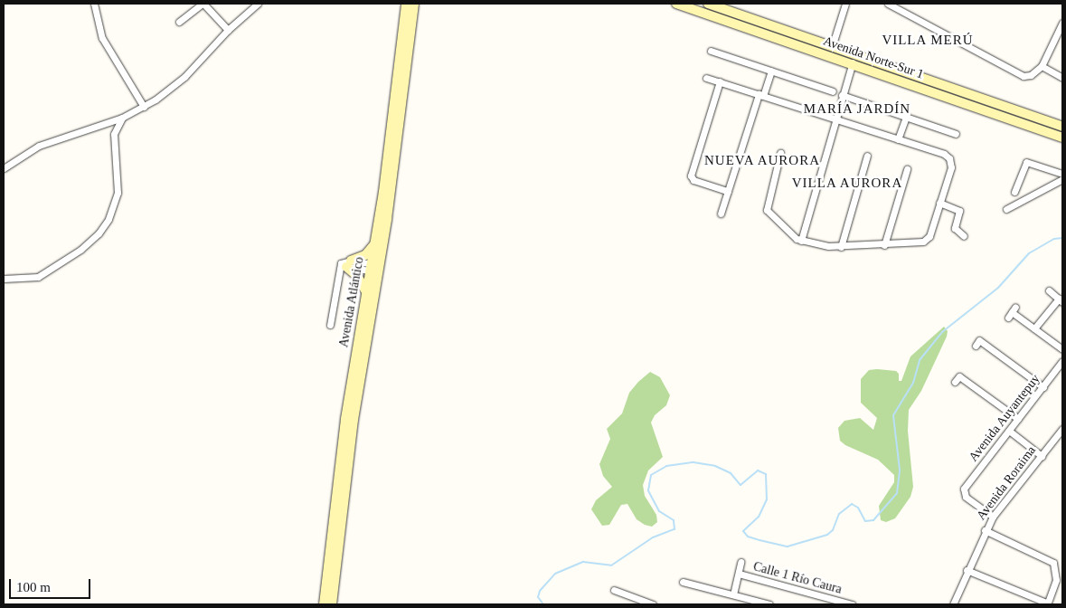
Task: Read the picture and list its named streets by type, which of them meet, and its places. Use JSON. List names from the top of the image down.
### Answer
{
  "streets": {
    "main road": ["Avenida Norte-Sur 1", "Avenida Atlántico"],
    "street": ["Avenida Auyantepuy", "Avenida Roraima", "Calle 1 Río Caura"]
  },
  "crossings": [
    ["Avenida Auyantepuy", "Avenida Roraima"]
  ],
  "districts": [
    "VILLA MERÚ",
    "MARÍA JARDÍN",
    "NUEVA AURORA",
    "VILLA AURORA"
  ],
  "scale_bar": "100 m"
}
